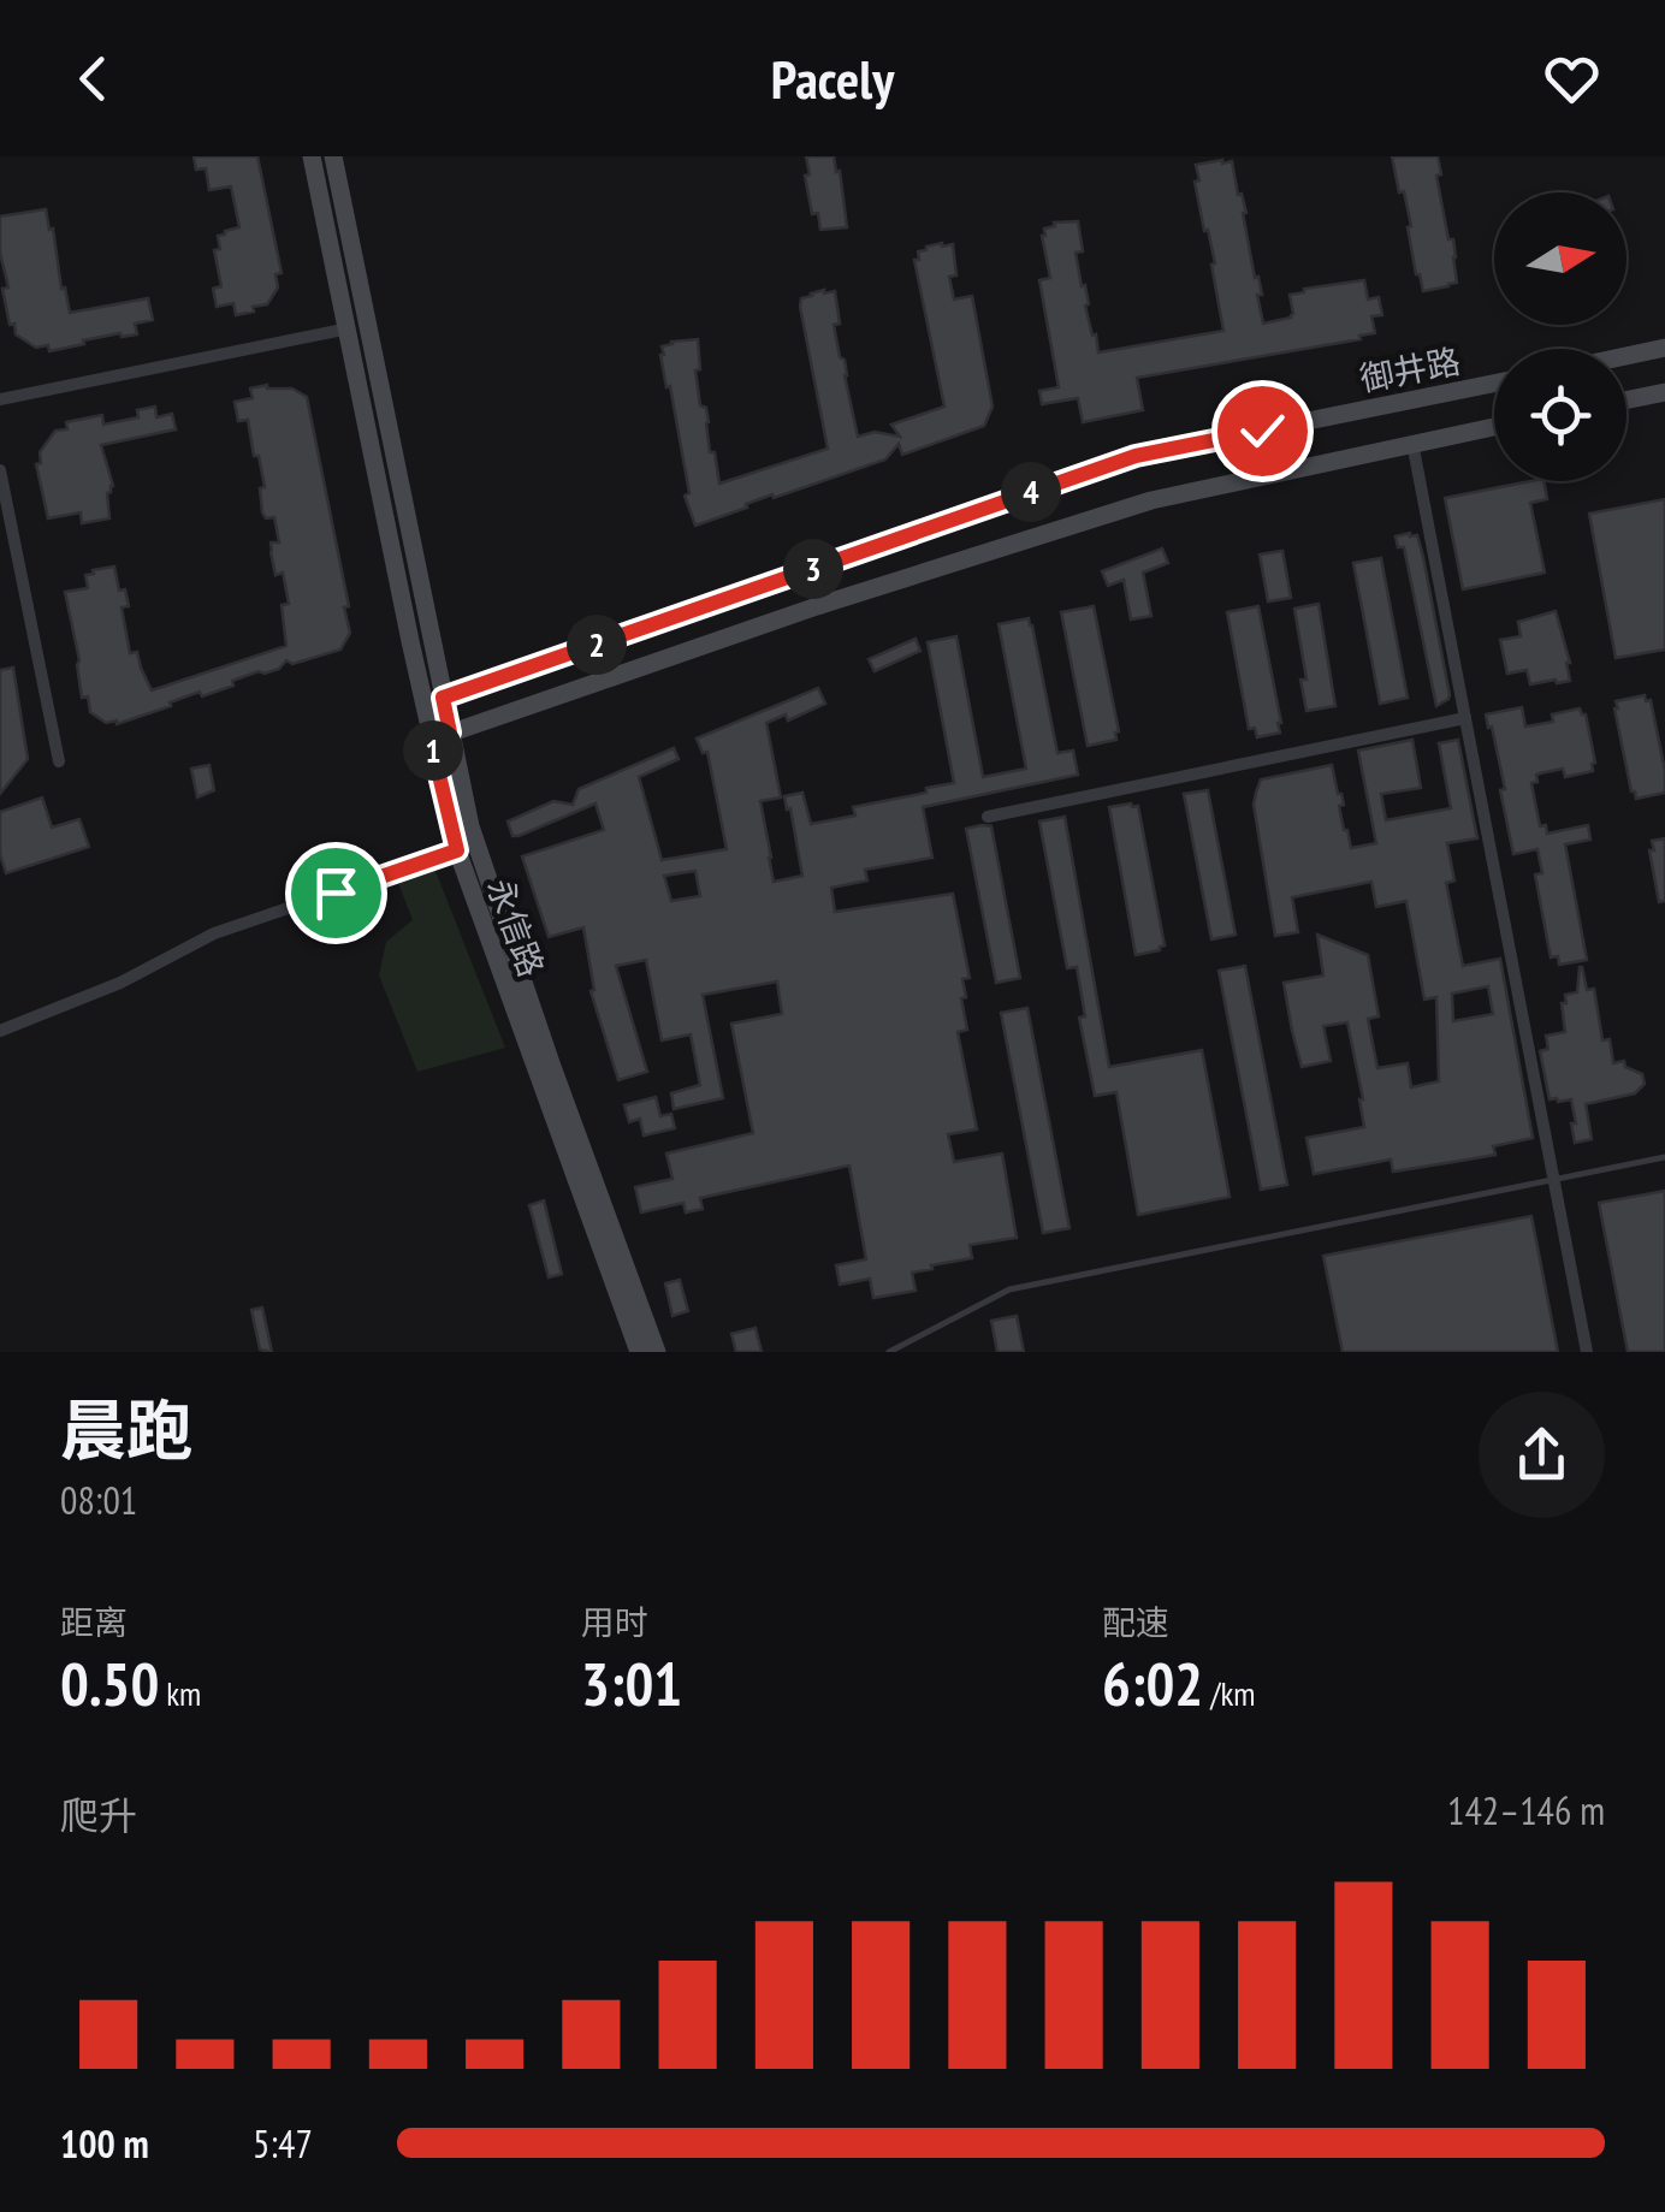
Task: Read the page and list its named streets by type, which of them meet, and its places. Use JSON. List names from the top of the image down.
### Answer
{
  "streets": {
    "street": ["御井路", "永信路"]
  },
  "crossings": [
    ["御井路", "永信路"]
  ],
  "north": "right",
  "page": {
    "header": "Pacely",
    "pins": [
      "4",
      "3",
      "2",
      "1"
    ],
    "heading": ["晨跑", "08:01"],
    "stats": [
      ["距离", "0.50 km"],
      ["用时", "3:01"],
      ["配速", "6:02 /km"]
    ],
    "chart": ["爬升", "142–146 m"],
    "list": [
      {
        "name": "100 m",
        "note": "5:47"
      }
    ]
  }
}
